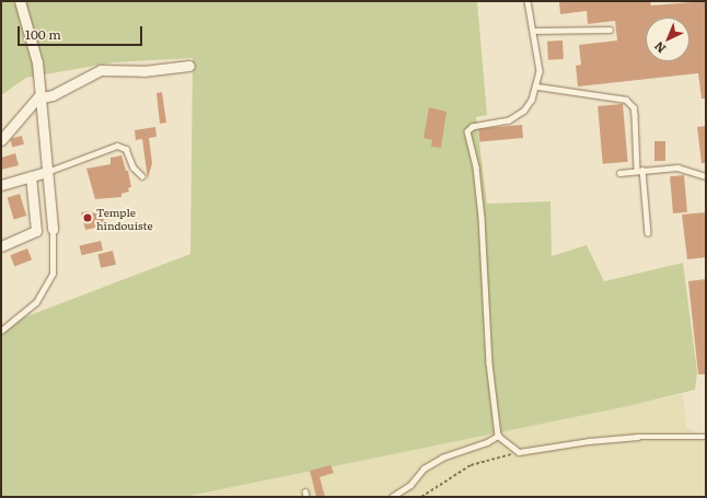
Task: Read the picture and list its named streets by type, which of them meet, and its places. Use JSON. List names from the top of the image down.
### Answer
{
  "places": ["Temple hindouiste"],
  "scale_bar": "100 m",
  "north": "bottom left"
}
